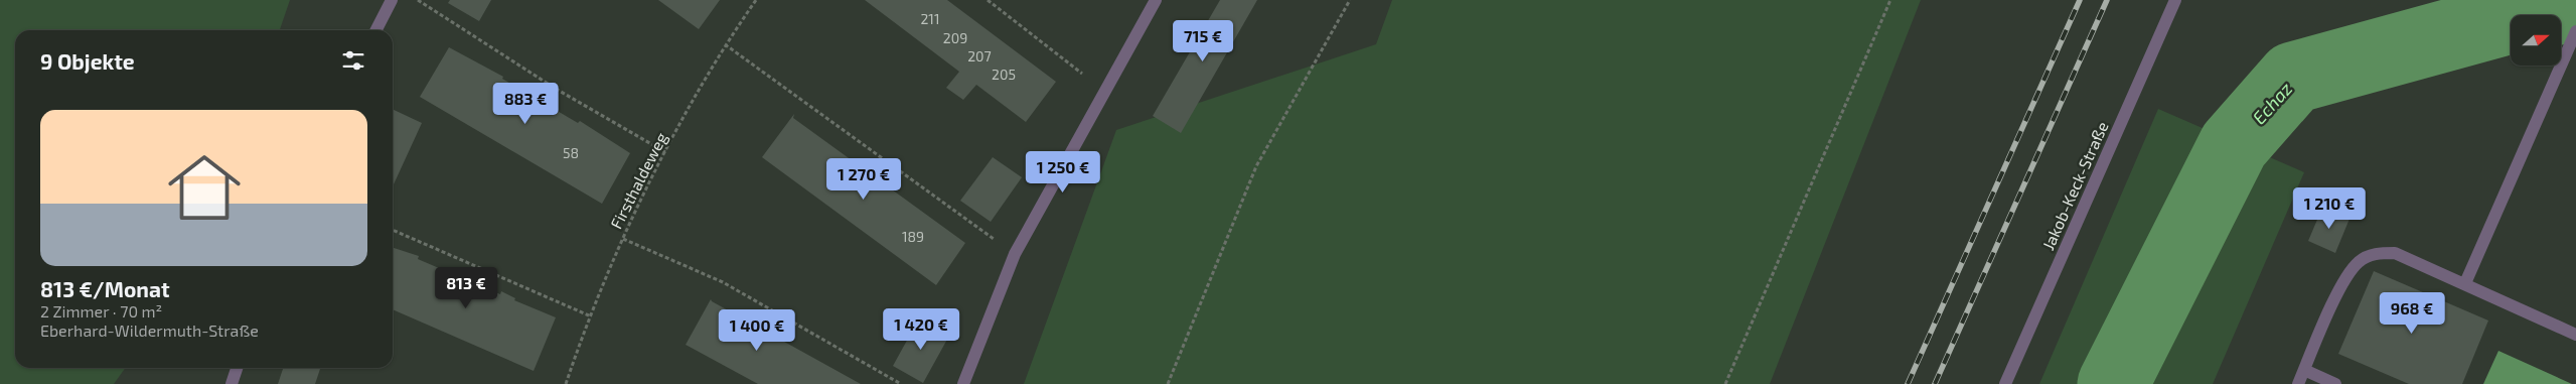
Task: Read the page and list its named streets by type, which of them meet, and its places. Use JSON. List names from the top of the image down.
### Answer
{
  "streets": {
    "street": ["Jakob-Keck-Straße"],
    "path": ["Firsthaldeweg"]
  },
  "water": ["Echaz"],
  "house_numbers": [
    "211",
    "209",
    "207",
    "205",
    "58",
    "189"
  ],
  "north": "right",
  "page": {
    "price": [
      "715 €",
      "883 €",
      "1 250 €",
      "1 270 €",
      "1 210 €",
      "813 €",
      "968 €",
      "1 420 €",
      "1 400 €"
    ],
    "heading": "9 Objekte",
    "list": [
      {
        "name": "813 €/Monat",
        "note": "2 Zimmer · 70 m² · Eberhard-Wildermuth-Straße"
      }
    ]
  }
}
